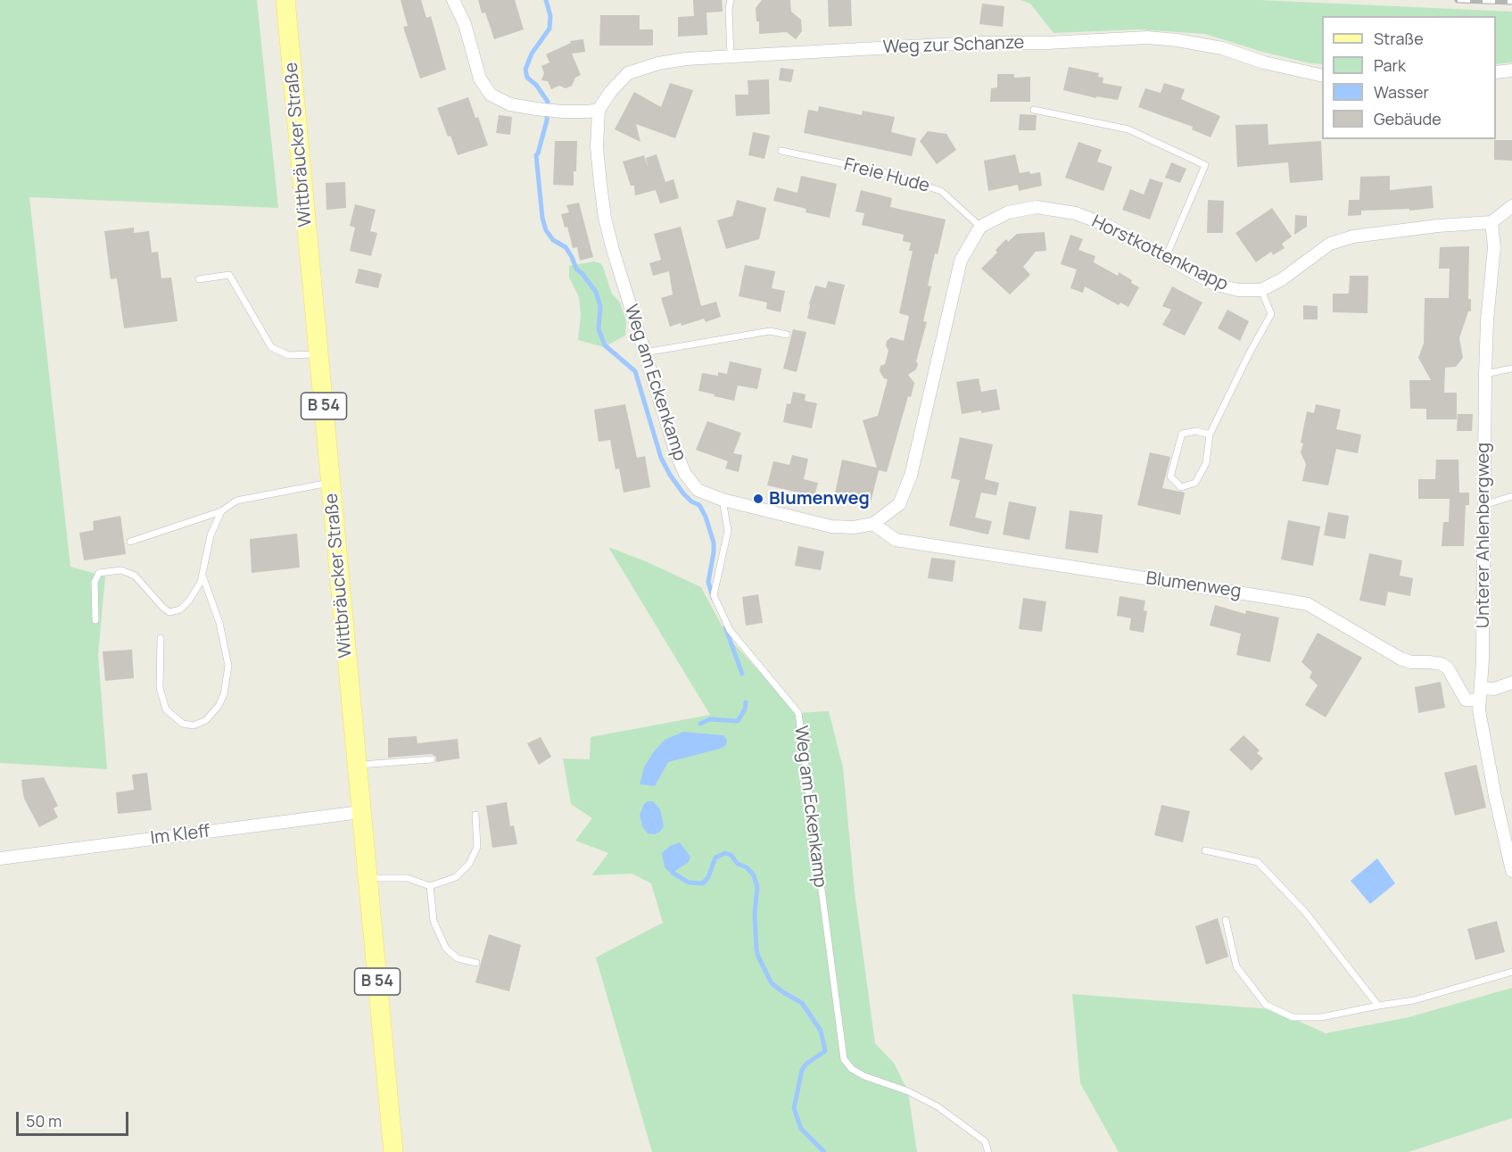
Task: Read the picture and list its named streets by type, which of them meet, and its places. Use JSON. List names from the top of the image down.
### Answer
{
  "streets": {
    "main road": ["Wittbräucker Straße", "B 54"],
    "street": [
      "Weg zur Schanze",
      "Horstkottenknapp",
      "Weg am Eckenkamp",
      "Unterer Ahlenbergweg",
      "Blumenweg",
      "Im Kleff"
    ],
    "lane": ["Freie Hude"]
  },
  "crossings": [
    ["Weg zur Schanze", "Weg am Eckenkamp"],
    ["Wittbräucker Straße", "Im Kleff"],
    ["Freie Hude", "Horstkottenknapp"],
    ["Horstkottenknapp", "Unterer Ahlenbergweg"],
    ["Unterer Ahlenbergweg", "Blumenweg"]
  ],
  "places": ["Blumenweg"],
  "legend": [
    "Straße",
    "Park",
    "Wasser",
    "Gebäude"
  ],
  "scale_bar": "50 m"
}
